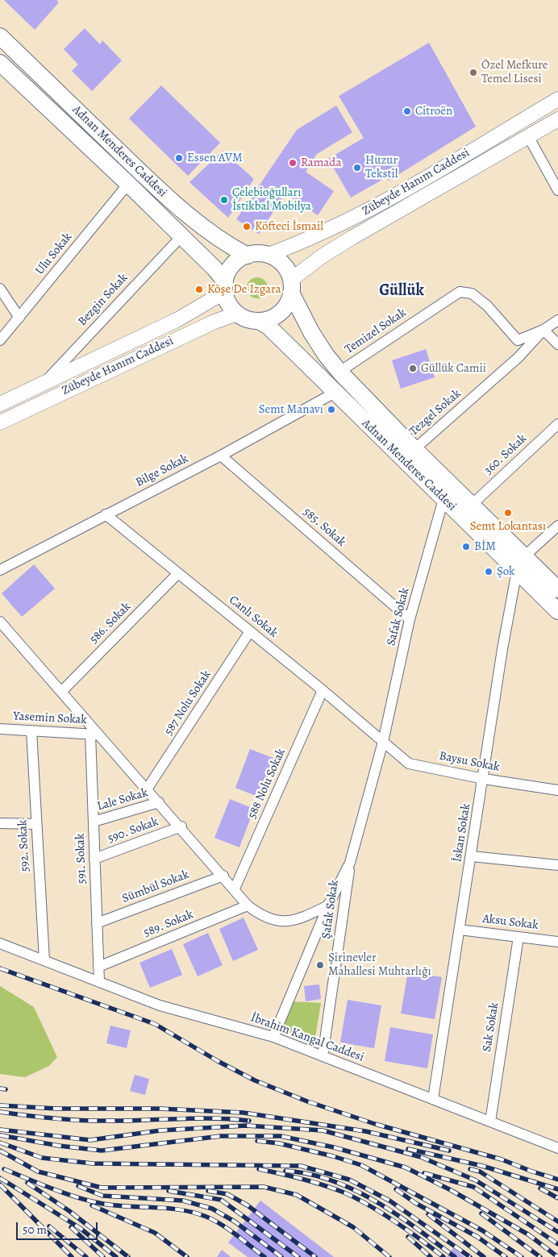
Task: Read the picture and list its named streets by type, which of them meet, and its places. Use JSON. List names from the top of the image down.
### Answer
{
  "streets": {
    "main road": ["Adnan Menderes Caddesi", "Zübeyde Hanım Caddesi"],
    "street": [
      "Ulu Sokak",
      "Bezgin Sokak",
      "Temizel Sokak",
      "Tezgel Sokak",
      "360. Sokak",
      "Bilge Sokak",
      "585. Sokak",
      "Canlı Sokak",
      "Safak Sokak",
      "586. Sokak",
      "587 Nolu Sokak",
      "Yasemin Sokak",
      "Baysu Sokak",
      "588 Nolu Sokak",
      "Lale Sokak",
      "590. Sokak",
      "İskan Sokak",
      "592. Sokak",
      "591. Sokak",
      "Sümbül Sokak",
      "Şafak Sokak",
      "Aksu Sokak",
      "589. Sokak",
      "Sak Sokak",
      "İbrahim Kangal Caddesi"
    ]
  },
  "crossings": [
    ["Adnan Menderes Caddesi", "Zübeyde Hanım Caddesi"],
    ["Adnan Menderes Caddesi", "Ulu Sokak"],
    ["Adnan Menderes Caddesi", "Bezgin Sokak"],
    ["Adnan Menderes Caddesi", "Temizel Sokak"],
    ["Adnan Menderes Caddesi", "Tezgel Sokak"],
    ["Adnan Menderes Caddesi", "360. Sokak"],
    ["Adnan Menderes Caddesi", "Bilge Sokak"],
    ["Adnan Menderes Caddesi", "Safak Sokak"],
    ["Adnan Menderes Caddesi", "İskan Sokak"],
    ["Zübeyde Hanım Caddesi", "Bezgin Sokak"],
    ["Temizel Sokak", "Tezgel Sokak"],
    ["Bilge Sokak", "585. Sokak"],
    ["Bilge Sokak", "Canlı Sokak"],
    ["585. Sokak", "Safak Sokak"],
    ["Canlı Sokak", "Safak Sokak"],
    ["Canlı Sokak", "586. Sokak"],
    ["Canlı Sokak", "587 Nolu Sokak"],
    ["Canlı Sokak", "Baysu Sokak"],
    ["Canlı Sokak", "588 Nolu Sokak"],
    ["Canlı Sokak", "Şafak Sokak"],
    ["Safak Sokak", "Baysu Sokak"],
    ["Safak Sokak", "Şafak Sokak"],
    ["Yasemin Sokak", "592. Sokak"],
    ["Yasemin Sokak", "591. Sokak"],
    ["Baysu Sokak", "İskan Sokak"],
    ["Baysu Sokak", "Şafak Sokak"],
    ["Lale Sokak", "591. Sokak"],
    ["590. Sokak", "591. Sokak"],
    ["İskan Sokak", "Aksu Sokak"],
    ["İskan Sokak", "İbrahim Kangal Caddesi"],
    ["592. Sokak", "İbrahim Kangal Caddesi"],
    ["591. Sokak", "Sümbül Sokak"],
    ["591. Sokak", "589. Sokak"],
    ["591. Sokak", "İbrahim Kangal Caddesi"],
    ["Şafak Sokak", "İbrahim Kangal Caddesi"],
    ["Aksu Sokak", "Sak Sokak"],
    ["Sak Sokak", "İbrahim Kangal Caddesi"]
  ],
  "districts": ["Güllük"],
  "places": [
    "Özel Mefkure Temel Lisesi",
    "Citroën",
    "Essen AVM",
    "Ramada",
    "Huzur Tekstil",
    "Çelebioğulları İstikbal Mobilya",
    "Köfteci İsmail",
    "Köşe De Izgara",
    "Güllük Camii",
    "Semt Manavı",
    "Semt Lokantası",
    "BİM",
    "Şok",
    "Şirinevler Mahallesi Muhtarlığı"
  ],
  "scale_bar": "50 m"
}
